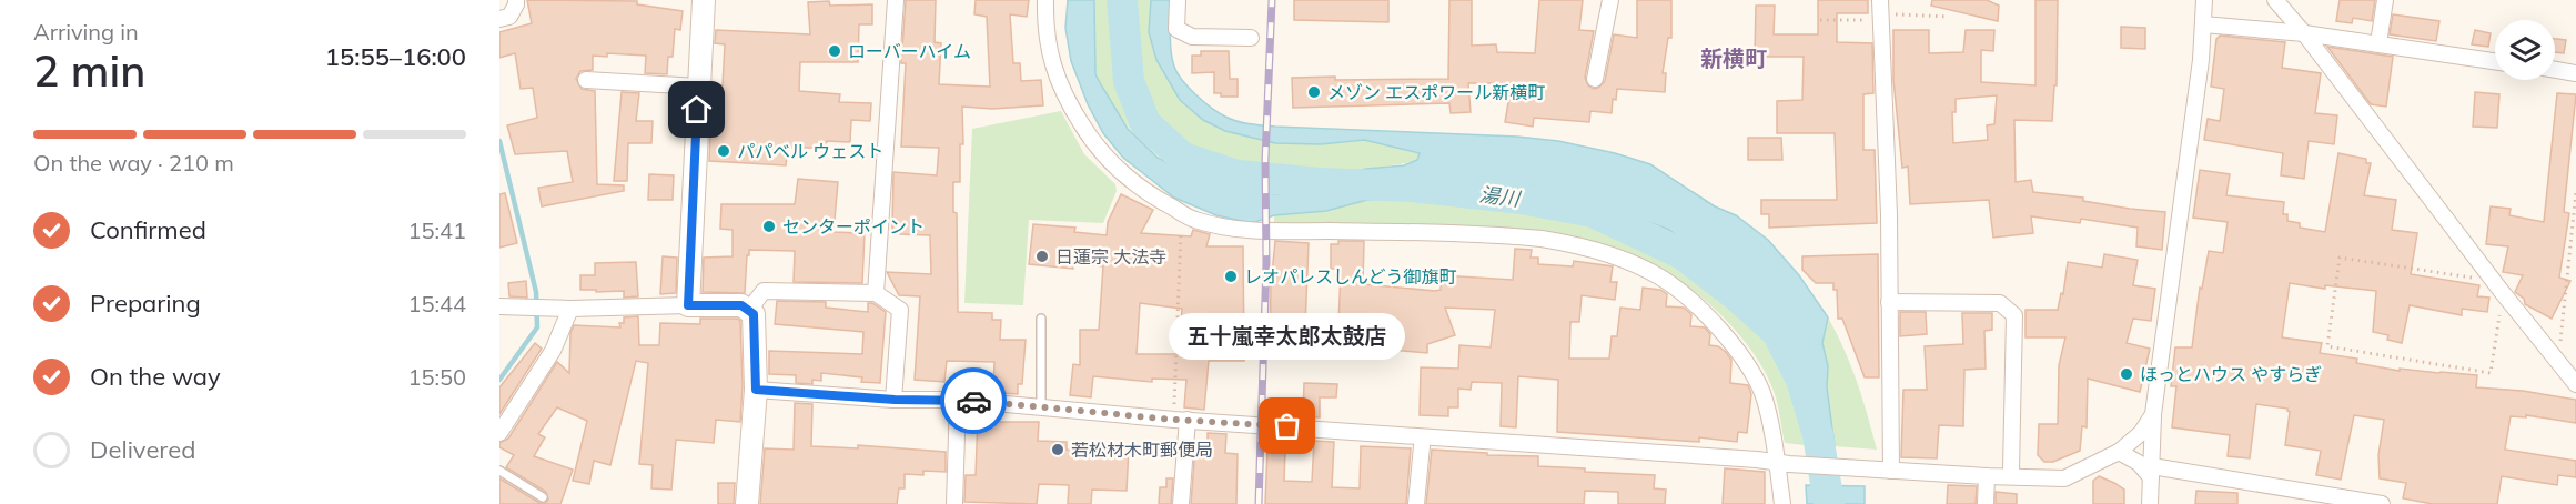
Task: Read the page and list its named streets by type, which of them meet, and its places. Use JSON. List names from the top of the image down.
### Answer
{
  "districts": ["新横町"],
  "water": ["湯川"],
  "places": [
    "ローバーハイム",
    "メゾン エスポワール新横町",
    "パパベル ウェスト",
    "センターポイント",
    "日蓮宗 大法寺",
    "レオパレスしんどう御旗町",
    "ほっとハウス やすらぎ",
    "五十嵐幸太郎太鼓店",
    "若松材木町郵便局"
  ],
  "page": {
    "heading": ["2 min", "Arriving in", "15:55–16:00"],
    "bar": "On the way · 210 m",
    "list": [
      ["Confirmed", "15:41"],
      ["Preparing", "15:44"],
      ["On the way", "15:50"],
      "Delivered"
    ],
    "bubble": "五十嵐幸太郎太鼓店"
  }
}
